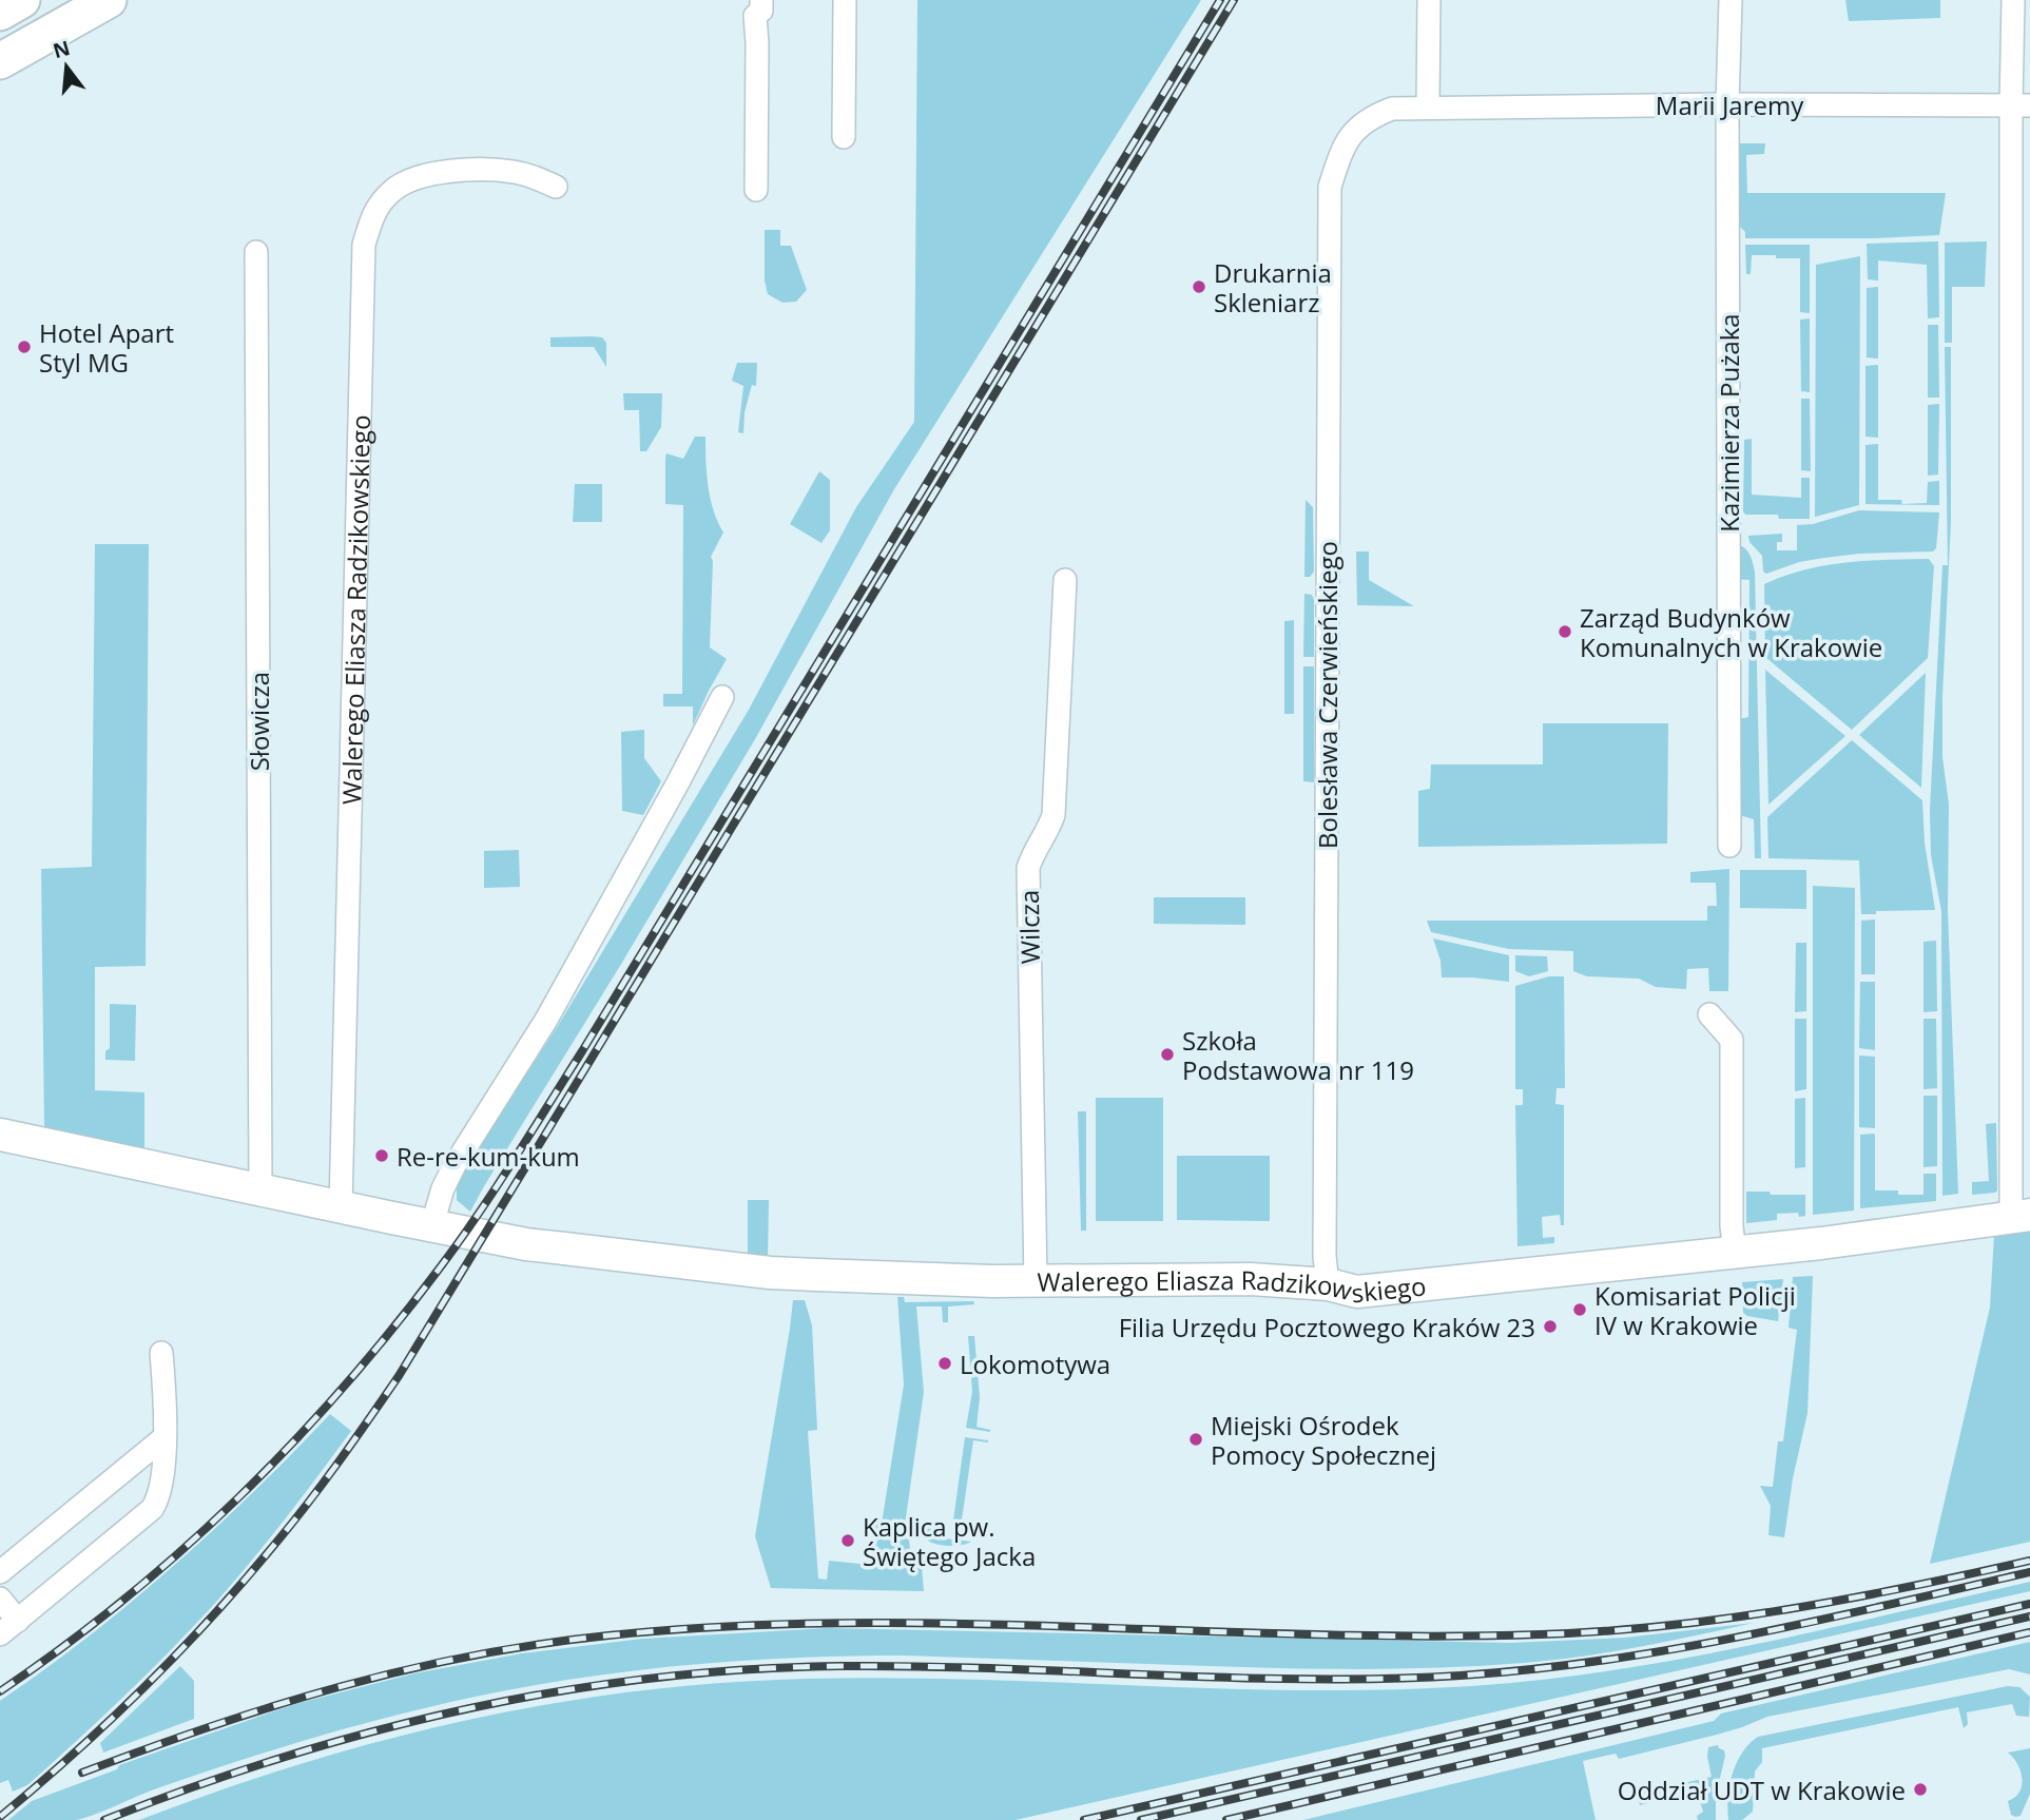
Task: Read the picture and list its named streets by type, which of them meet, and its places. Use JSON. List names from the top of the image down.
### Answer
{
  "streets": {
    "street": [
      "Marii Jaremy",
      "Kazimierza Pużaka",
      "Walerego Eliasza Radzikowskiego",
      "Bolesława Czerwieńskiego",
      "Słowicza",
      "Wilcza"
    ]
  },
  "crossings": [
    ["Marii Jaremy", "Kazimierza Pużaka"],
    ["Marii Jaremy", "Bolesława Czerwieńskiego"],
    ["Walerego Eliasza Radzikowskiego", "Bolesława Czerwieńskiego"],
    ["Walerego Eliasza Radzikowskiego", "Słowicza"],
    ["Walerego Eliasza Radzikowskiego", "Wilcza"]
  ],
  "places": [
    "Drukarnia Skleniarz",
    "Hotel Apart Styl MG",
    "Zarząd Budynków Komunalnych w Krakowie",
    "Szkoła Podstawowa nr 119",
    "Re-re-kum-kum",
    "Komisariat Policji IV w Krakowie",
    "Filia Urzędu Pocztowego Kraków 23",
    "Lokomotywa",
    "Miejski Ośrodek Pomocy Społecznej",
    "Kaplica pw. Świętego Jacka",
    "Oddział UDT w Krakowie"
  ],
  "north": "top"
}
